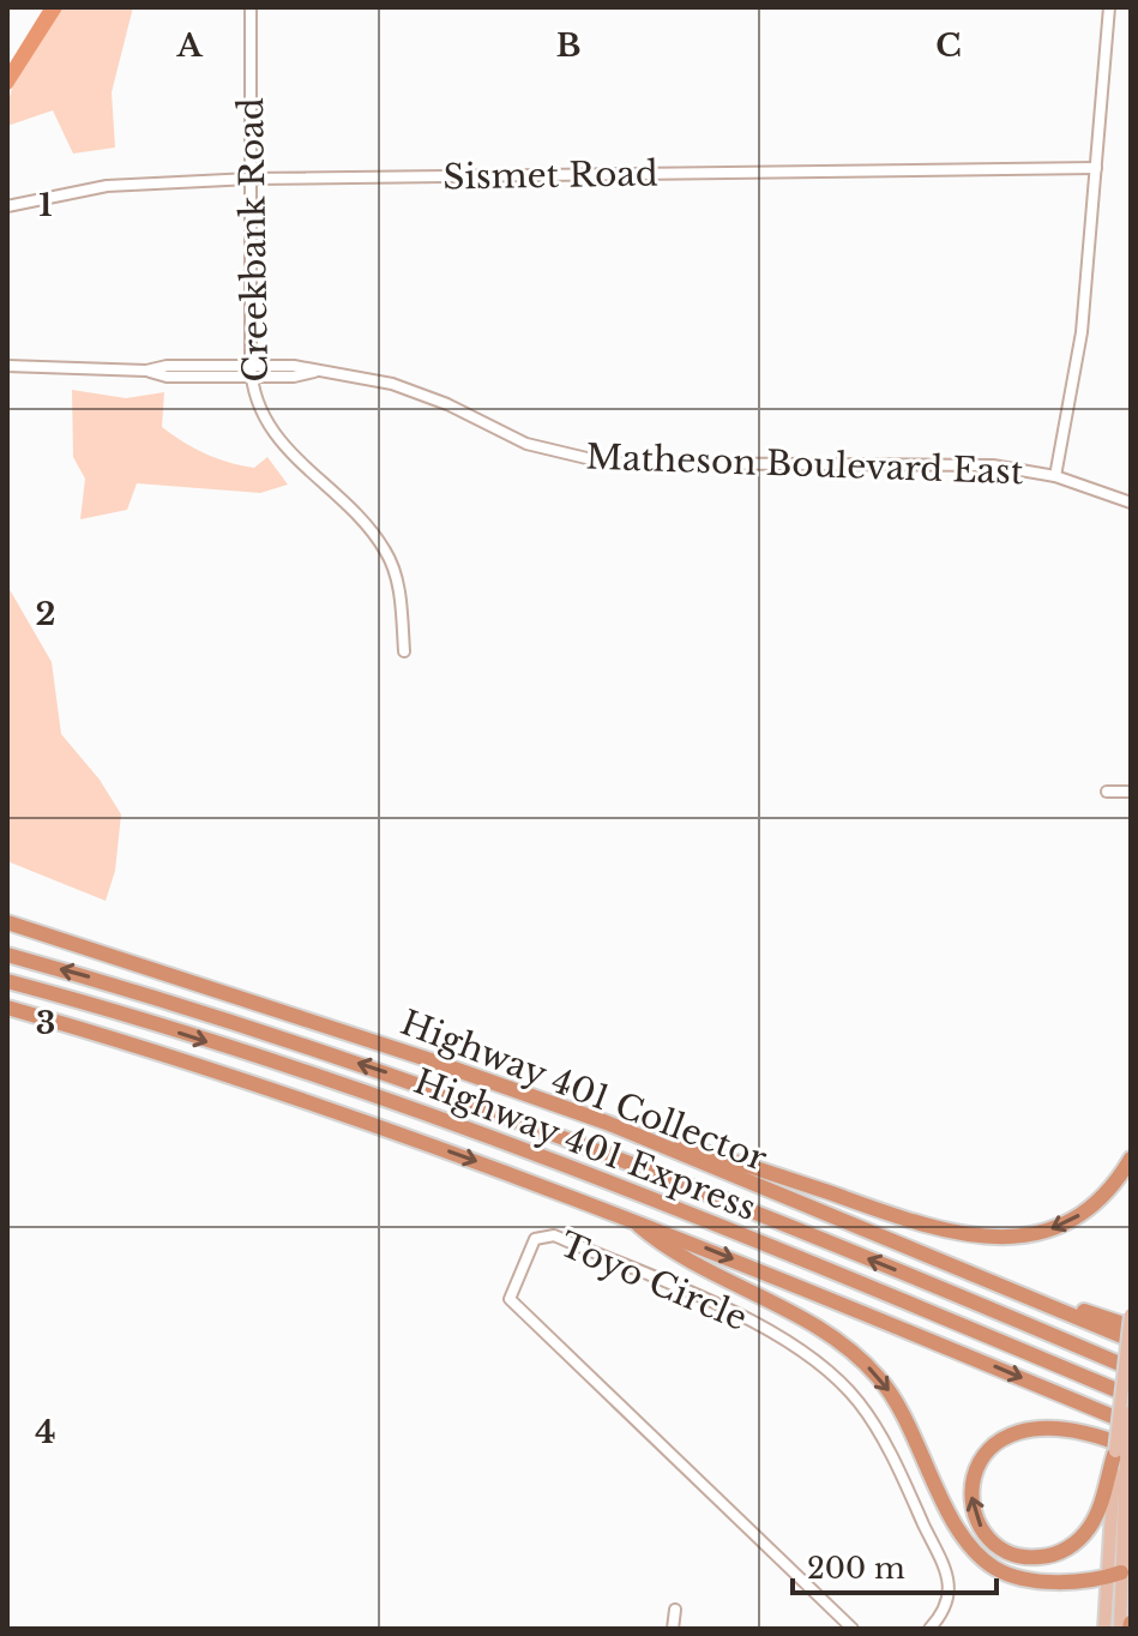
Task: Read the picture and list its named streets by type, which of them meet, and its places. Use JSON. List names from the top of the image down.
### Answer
{
  "streets": {
    "highway": ["Highway 401 Collector", "Highway 401 Express"],
    "street": [
      "Sismet Road",
      "Creekbank Road",
      "Matheson Boulevard East",
      "Toyo Circle"
    ]
  },
  "crossings": [
    ["Sismet Road", "Creekbank Road"],
    ["Creekbank Road", "Matheson Boulevard East"]
  ],
  "scale_bar": "200 m",
  "grid": {
    "columns": ["A", "B", "C"],
    "rows": [
      "1",
      "2",
      "3",
      "4"
    ]
  }
}
